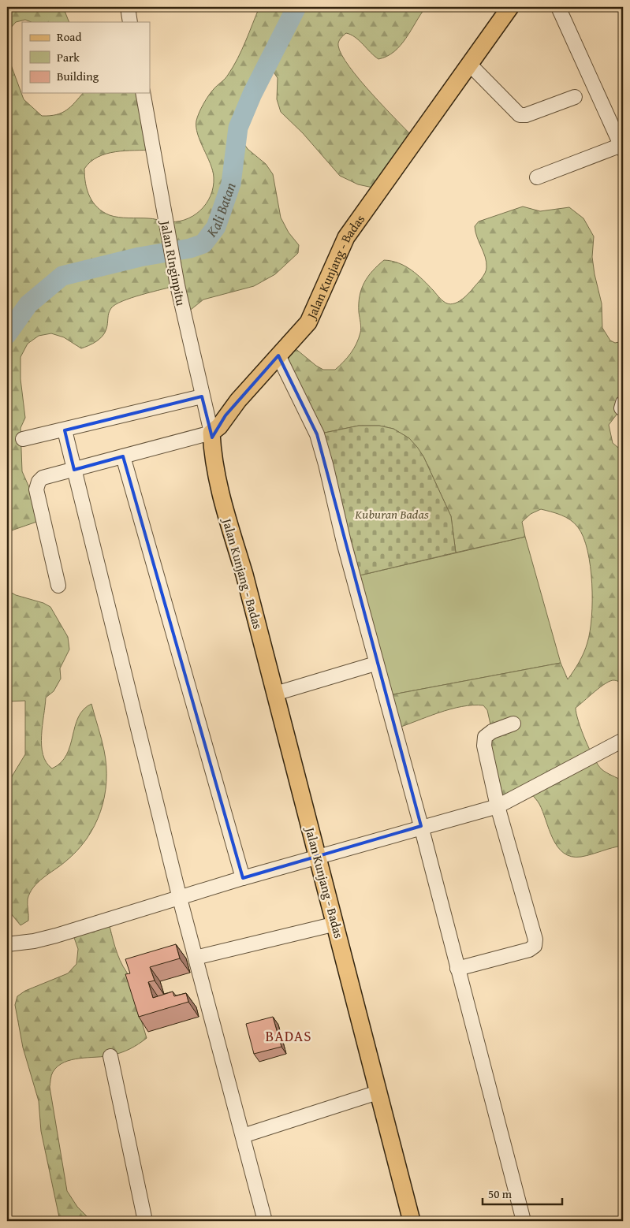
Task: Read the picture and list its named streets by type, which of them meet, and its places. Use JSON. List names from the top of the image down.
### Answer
{
  "streets": {
    "main road": ["Jalan Kunjang - Badas"],
    "street": ["Jalan RInginpitu"]
  },
  "crossings": [
    ["Jalan RInginpitu", "Jalan Kunjang - Badas"]
  ],
  "districts": ["BADAS"],
  "water": ["Kali Batan"],
  "parks": ["Kuburan Badas"],
  "legend": ["Road", "Park", "Building"],
  "scale_bar": "50 m"
}
